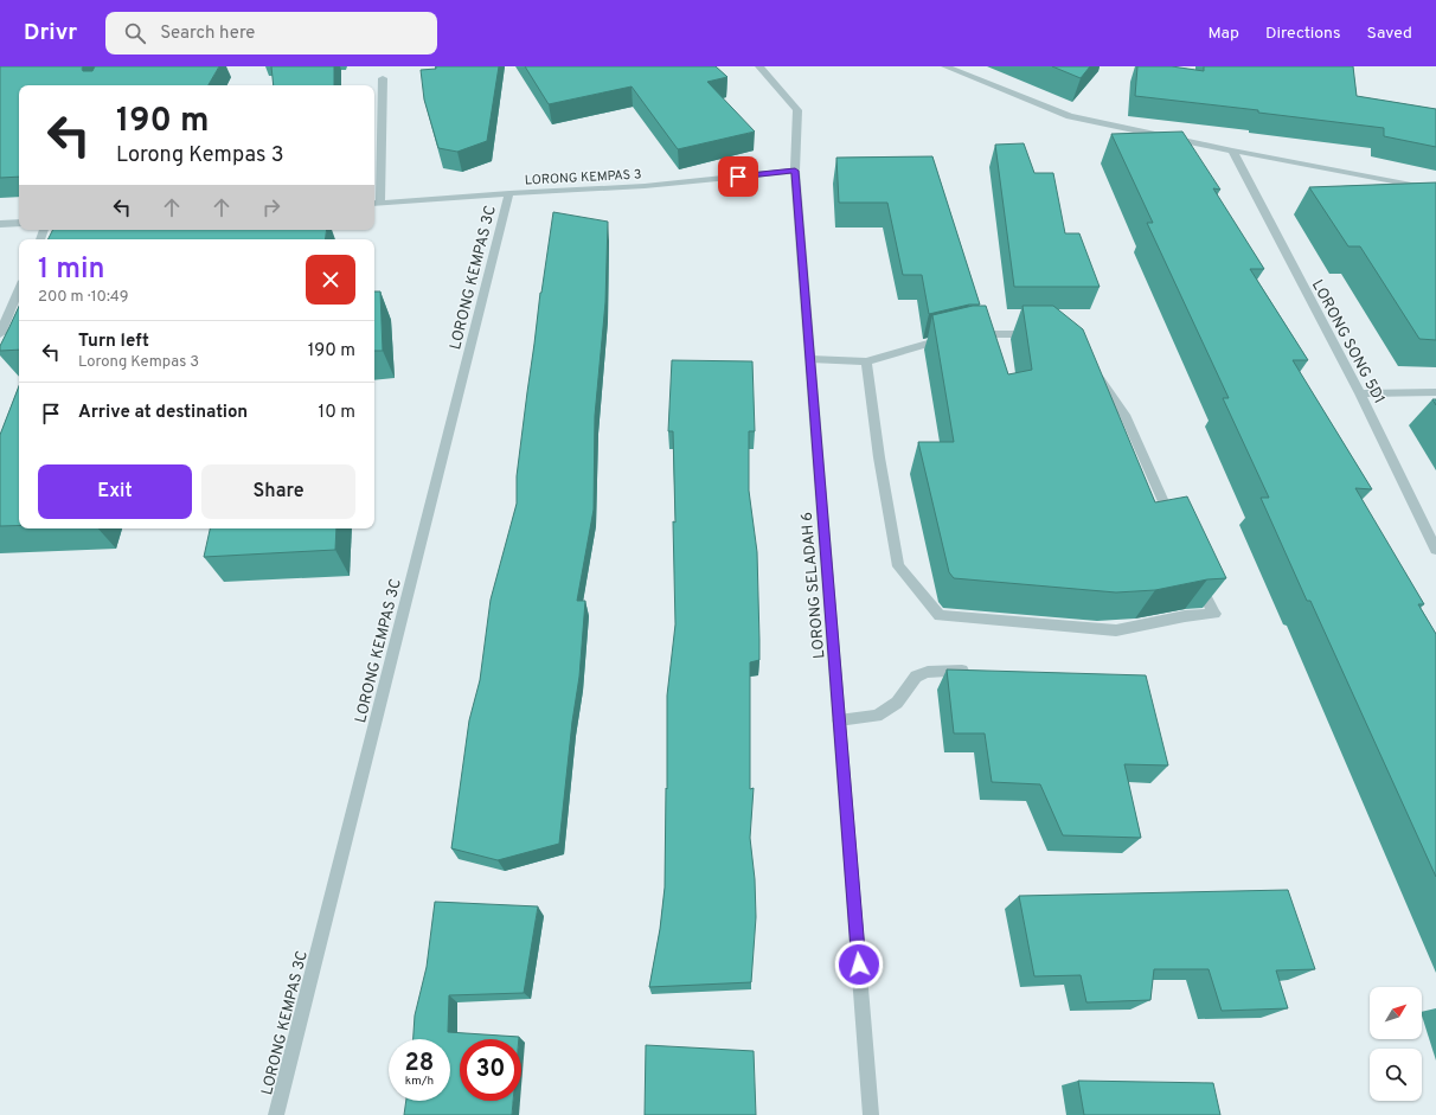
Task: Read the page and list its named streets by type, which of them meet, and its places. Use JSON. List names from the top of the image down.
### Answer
{
  "streets": {
    "street": [
      "LORONG KEMPAS 3",
      "LORONG KEMPAS 3C",
      "LORONG SONG 5D1",
      "LORONG SELADAH 6"
    ]
  },
  "crossings": [
    ["LORONG KEMPAS 3", "LORONG KEMPAS 3C"],
    ["LORONG KEMPAS 3", "LORONG SELADAH 6"]
  ],
  "north": "top right",
  "page": {
    "header": "Drivr",
    "search": "Search here",
    "nav": ["Map", "Directions", "Saved"],
    "turn": ["190 m", "Lorong Kempas 3"],
    "heading": ["1 min", "200 m · 10:49"],
    "list": [
      {
        "name": "Turn left",
        "note": "Lorong Kempas 3",
        "value": "190 m"
      },
      {
        "name": "Arrive at destination",
        "value": "10 m"
      }
    ],
    "buttons": ["Exit", "Share"],
    "speed": "28 km/h",
    "limit": "30"
  }
}
